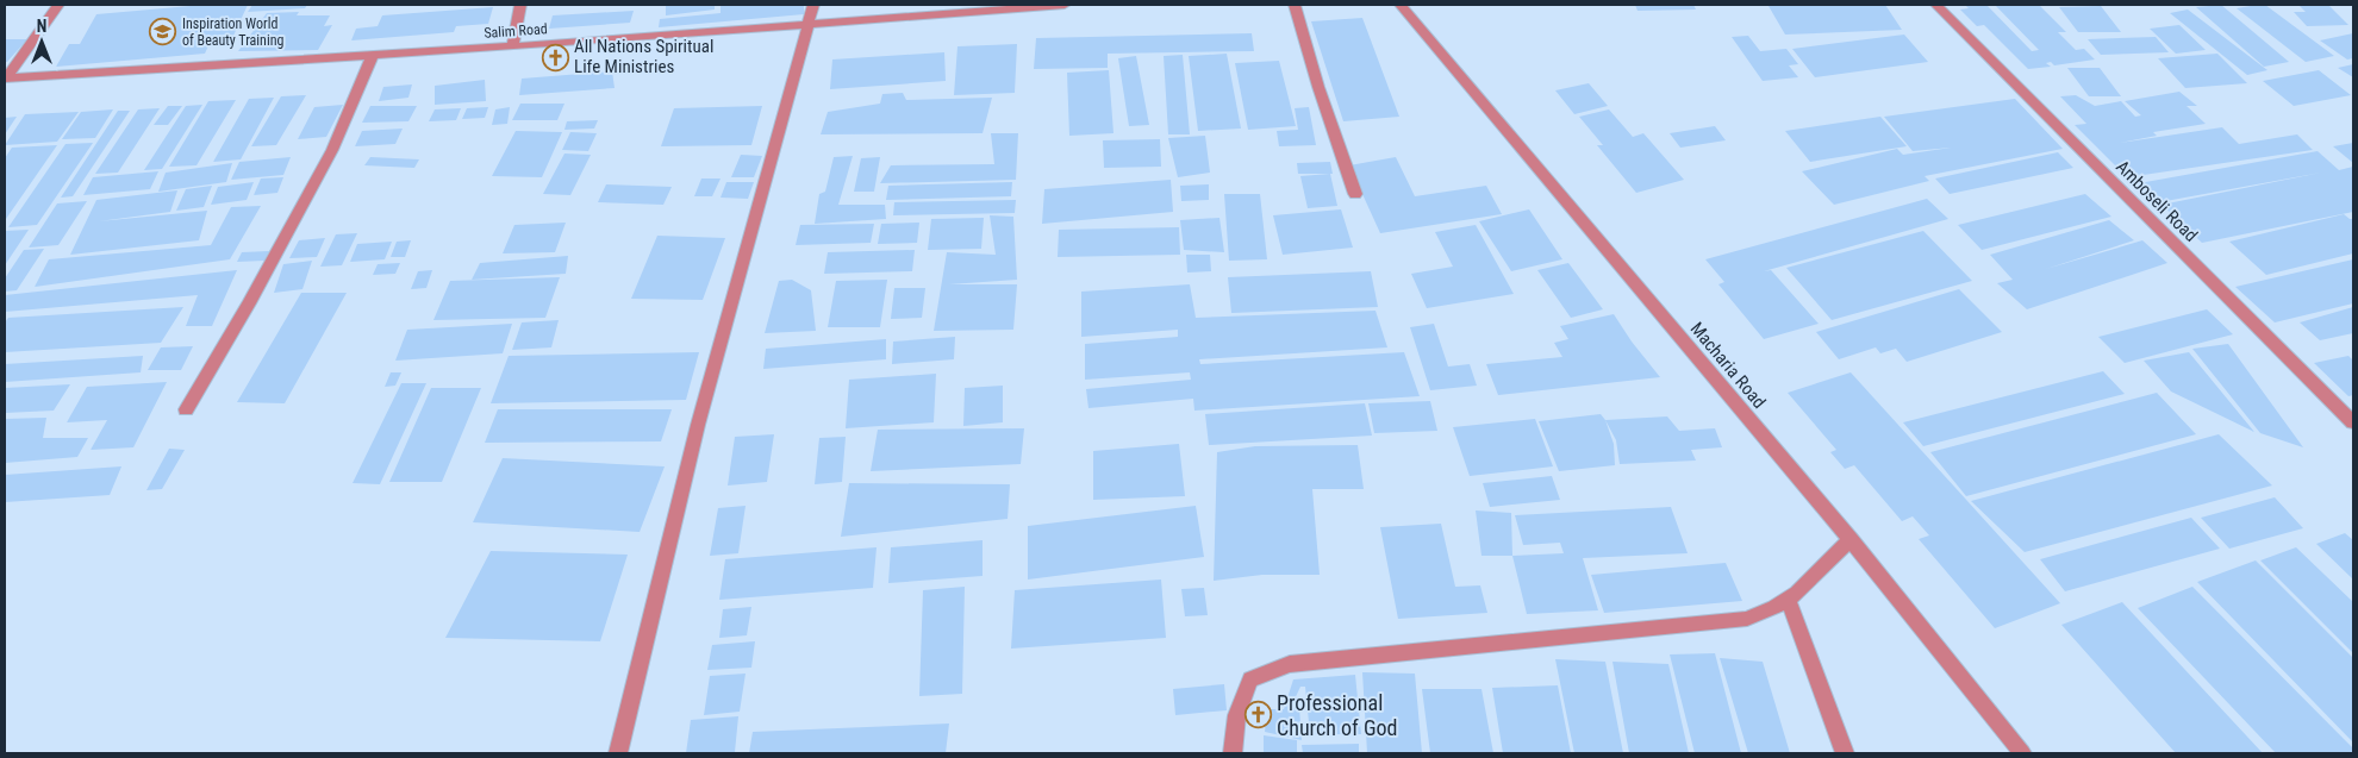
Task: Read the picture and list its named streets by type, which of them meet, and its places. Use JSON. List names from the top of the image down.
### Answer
{
  "streets": {
    "street": ["Salim Road", "Amboseli Road", "Macharia Road"]
  },
  "places": {
    "school or university": ["Inspiration World of Beauty Training"],
    "church": ["All Nations Spiritual Life Ministries", "Professional Church of God"]
  },
  "north": "top"
}
